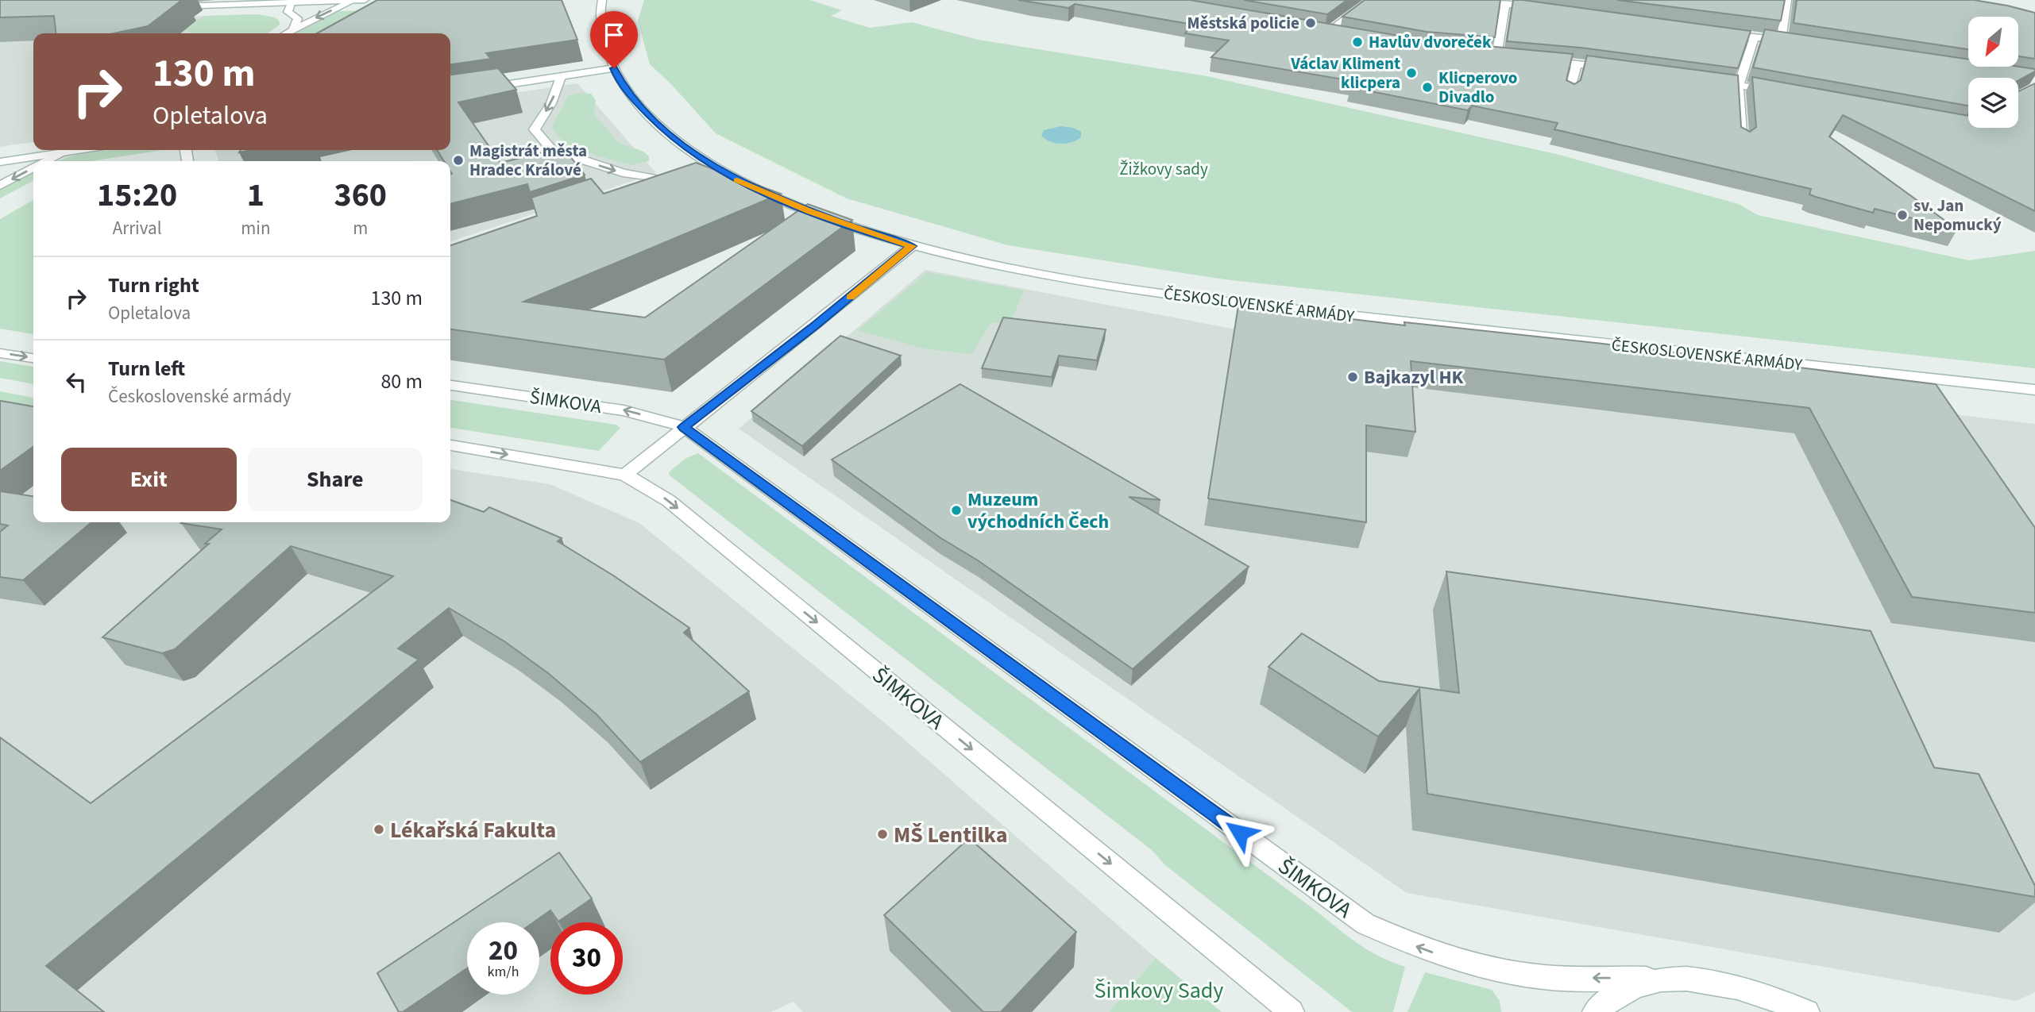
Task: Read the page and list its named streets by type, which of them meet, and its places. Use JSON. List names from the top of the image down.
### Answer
{
  "streets": {
    "street": ["ČESKOSLOVENSKÉ ARMÁDY", "ŠIMKOVA"]
  },
  "parks": ["Žižkovy sady", "Šimkovy Sady"],
  "places": [
    "Městská policie",
    "Havlův dvoreček",
    "Václav Kliment klicpera",
    "Klicperovo Divadlo",
    "Magistrát města Hradec Králové",
    "sv. Jan Nepomucký",
    "Bajkazyl HK",
    "Muzeum východních Čech",
    "Lékařská Fakulta",
    "MŠ Lentilka"
  ],
  "north": "bottom left",
  "page": {
    "turn": ["130 m", "Opletalova"],
    "eta": [
      "15:20",
      "Arrival",
      "1",
      "min",
      "360",
      "m"
    ],
    "list": [
      {
        "name": "Turn right",
        "note": "Opletalova",
        "value": "130 m"
      },
      {
        "name": "Turn left",
        "note": "Československé armády",
        "value": "80 m"
      }
    ],
    "buttons": ["Exit", "Share"],
    "speed": "20 km/h",
    "limit": "30"
  }
}
